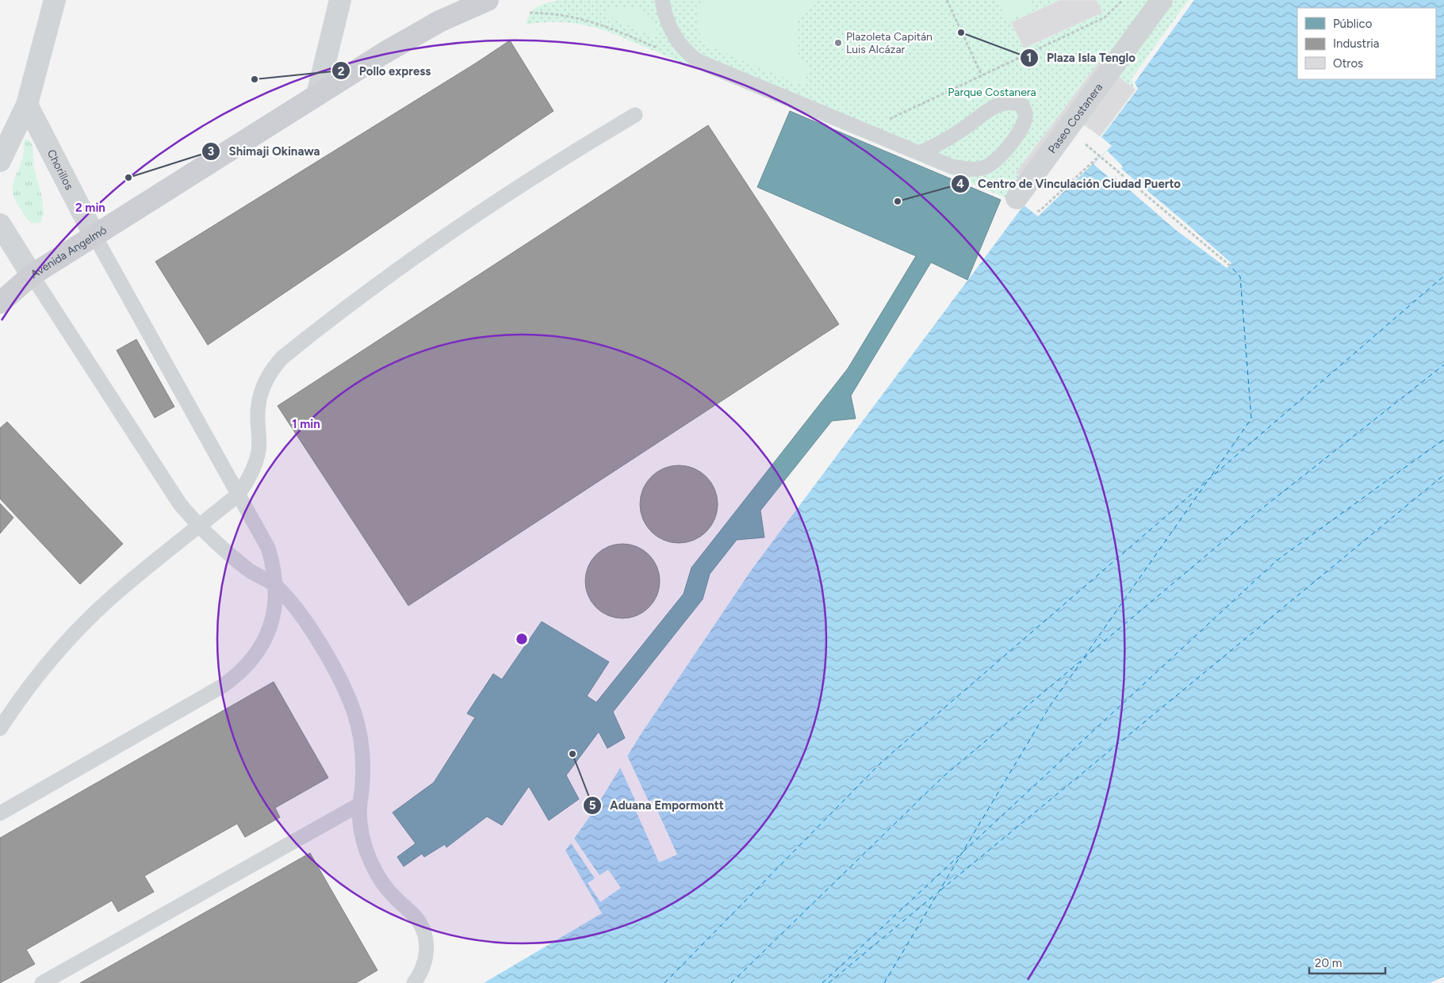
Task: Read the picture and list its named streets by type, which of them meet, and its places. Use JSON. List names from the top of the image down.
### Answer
{
  "streets": {
    "main road": ["Avenida Angelmó"],
    "street": ["Paseo Costanera", "Chorillos"]
  },
  "crossings": [
    ["Chorillos", "Avenida Angelmó"]
  ],
  "parks": ["Parque Costanera"],
  "places": [
    "Plaza Isla Tenglo",
    "Plazoleta Capitán Luis Alcázar",
    "Pollo express",
    "Shimaji Okinawa",
    "Centro de Vinculación Ciudad Puerto",
    "Aduana Empormontt"
  ],
  "legend": ["Público", "Industria", "Otros"],
  "scale_bar": "20 m",
  "rings": ["2 min", "1 min"]
}
